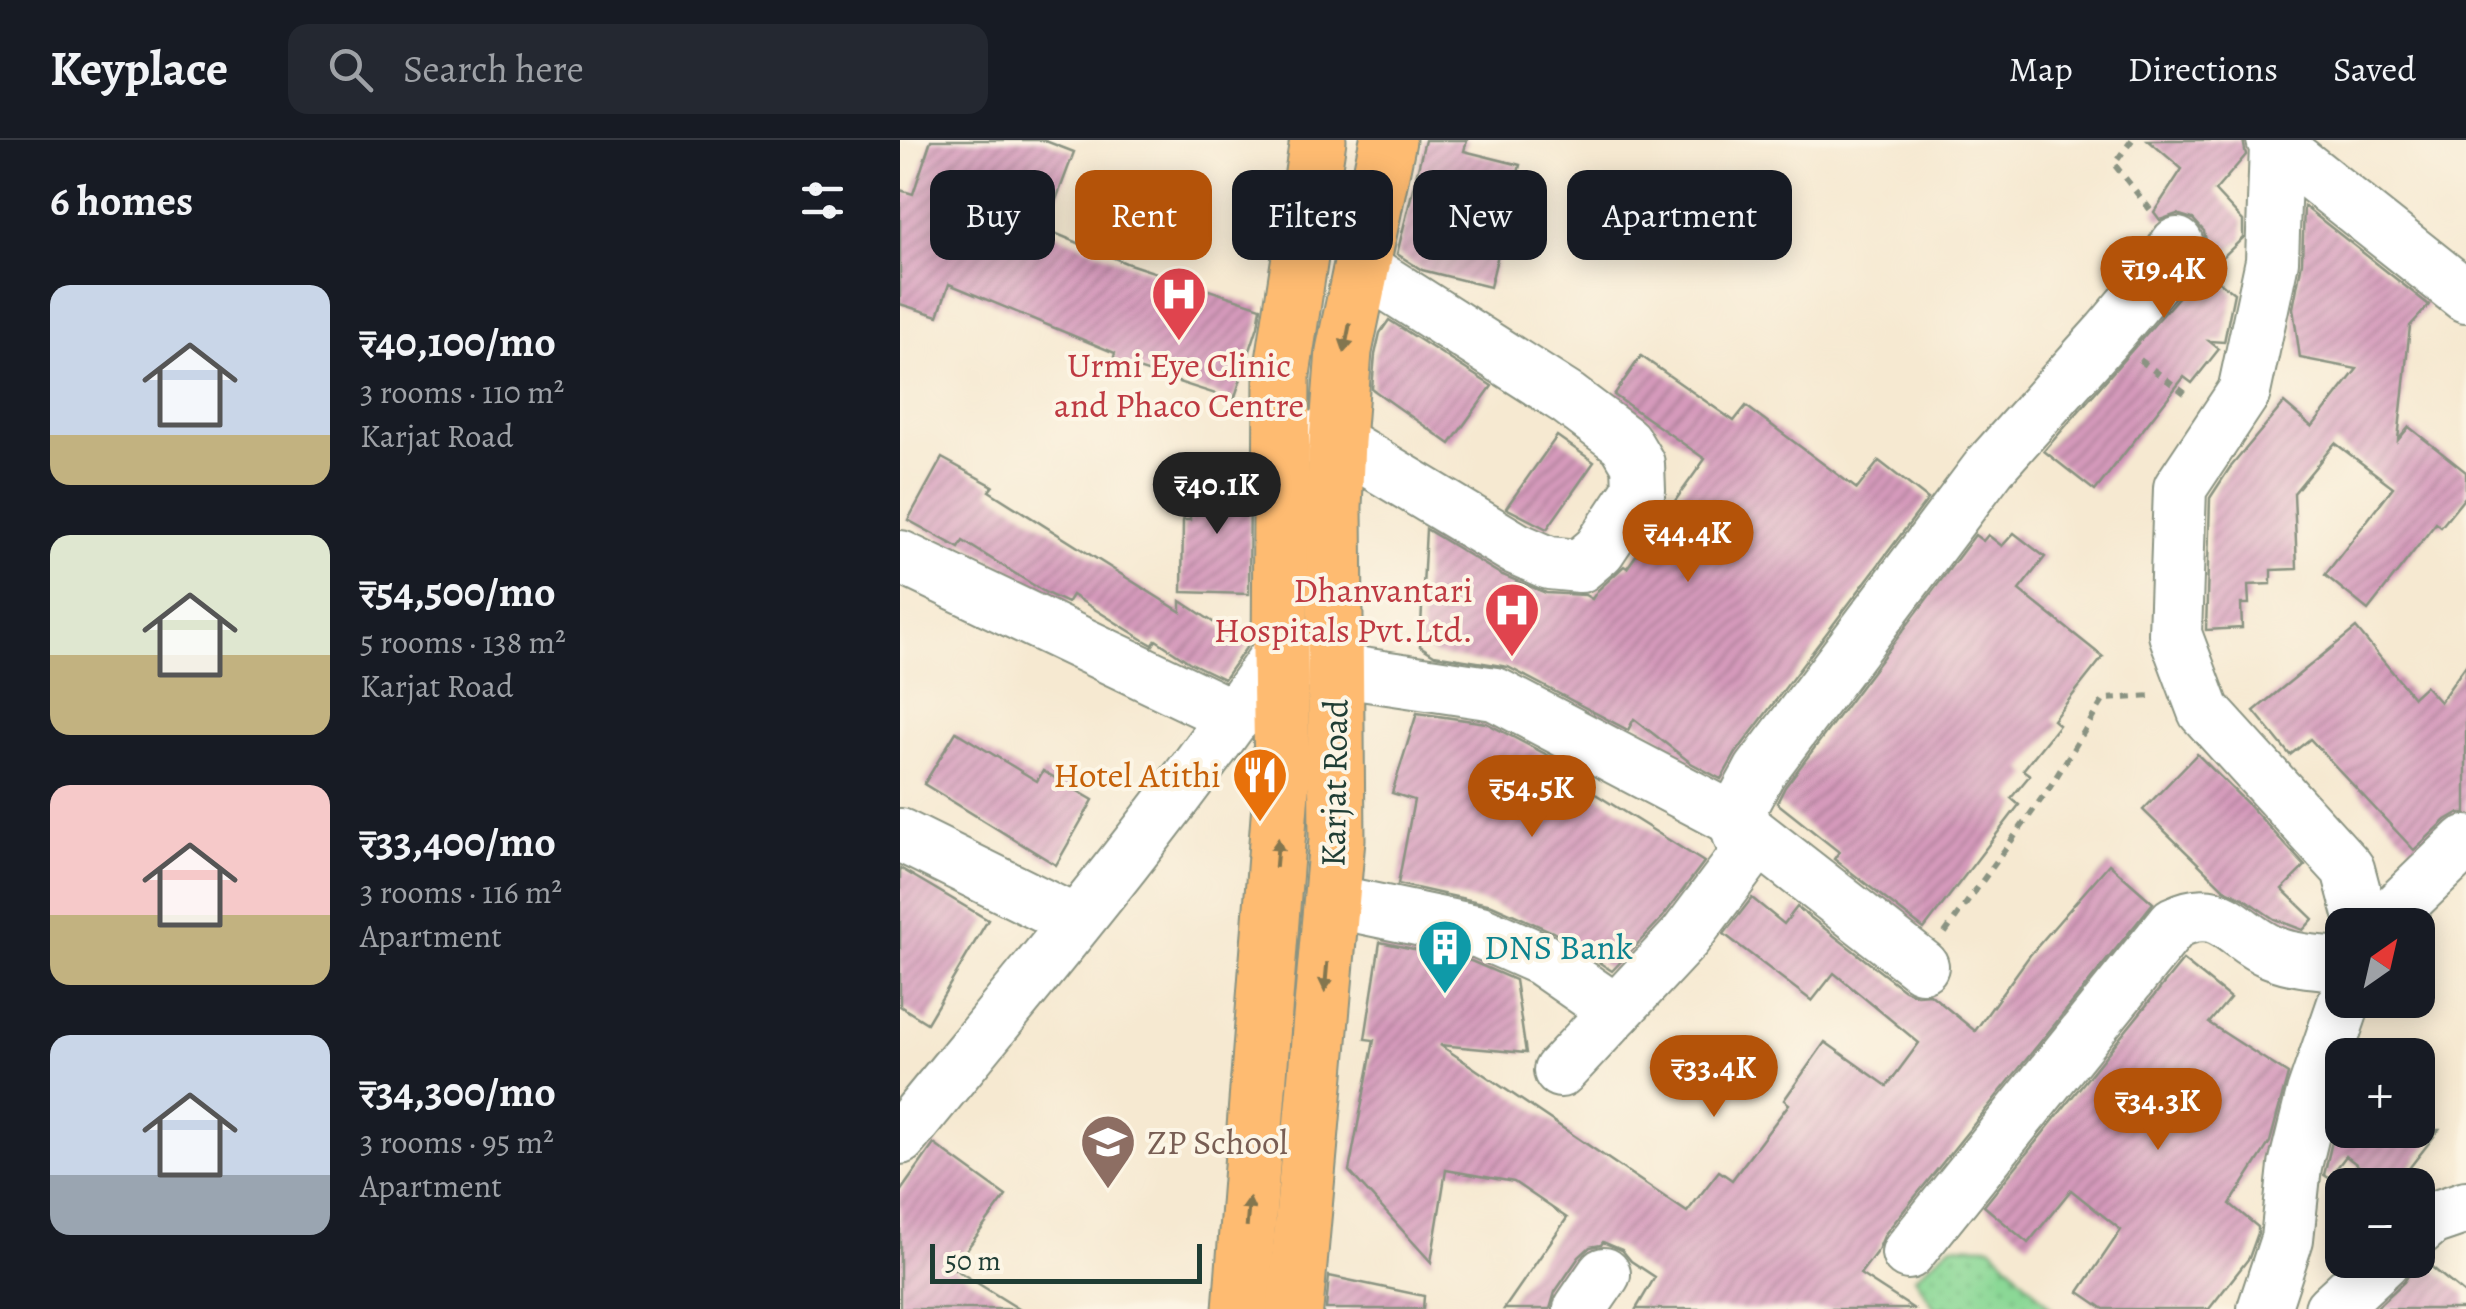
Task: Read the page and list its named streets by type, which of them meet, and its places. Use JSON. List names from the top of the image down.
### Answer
{
  "streets": {
    "main road": ["Karjat Road"]
  },
  "places": {
    "hospital": ["Urmi Eye Clinic and Phaco Centre", "Dhanvantari Hospitals Pvt.Ltd."],
    "restaurant": ["Hotel Atithi"],
    "building": ["DNS Bank"],
    "school or university": ["ZP School"]
  },
  "scale_bar": "50 m",
  "north": "top right",
  "page": {
    "header": "Keyplace",
    "search": "Search here",
    "nav": ["Map", "Directions", "Saved"],
    "heading": "6 homes",
    "chip": [
      "Buy",
      "Rent",
      "Filters",
      "New",
      "Apartment"
    ],
    "price": [
      "₹19.4K",
      "₹40.1K",
      "₹44.4K",
      "₹54.5K",
      "₹33.4K",
      "₹34.3K"
    ],
    "list": [
      {
        "name": "₹40,100/mo",
        "note": "3 rooms · 110 m² · Karjat Road"
      },
      {
        "name": "₹54,500/mo",
        "note": "5 rooms · 138 m² · Karjat Road"
      },
      {
        "name": "₹33,400/mo",
        "note": "3 rooms · 116 m² · Apartment"
      },
      {
        "name": "₹34,300/mo",
        "note": "3 rooms · 95 m² · Apartment"
      }
    ],
    "map_buttons": ["+", "−"],
    "scale": "50 m"
  }
}
